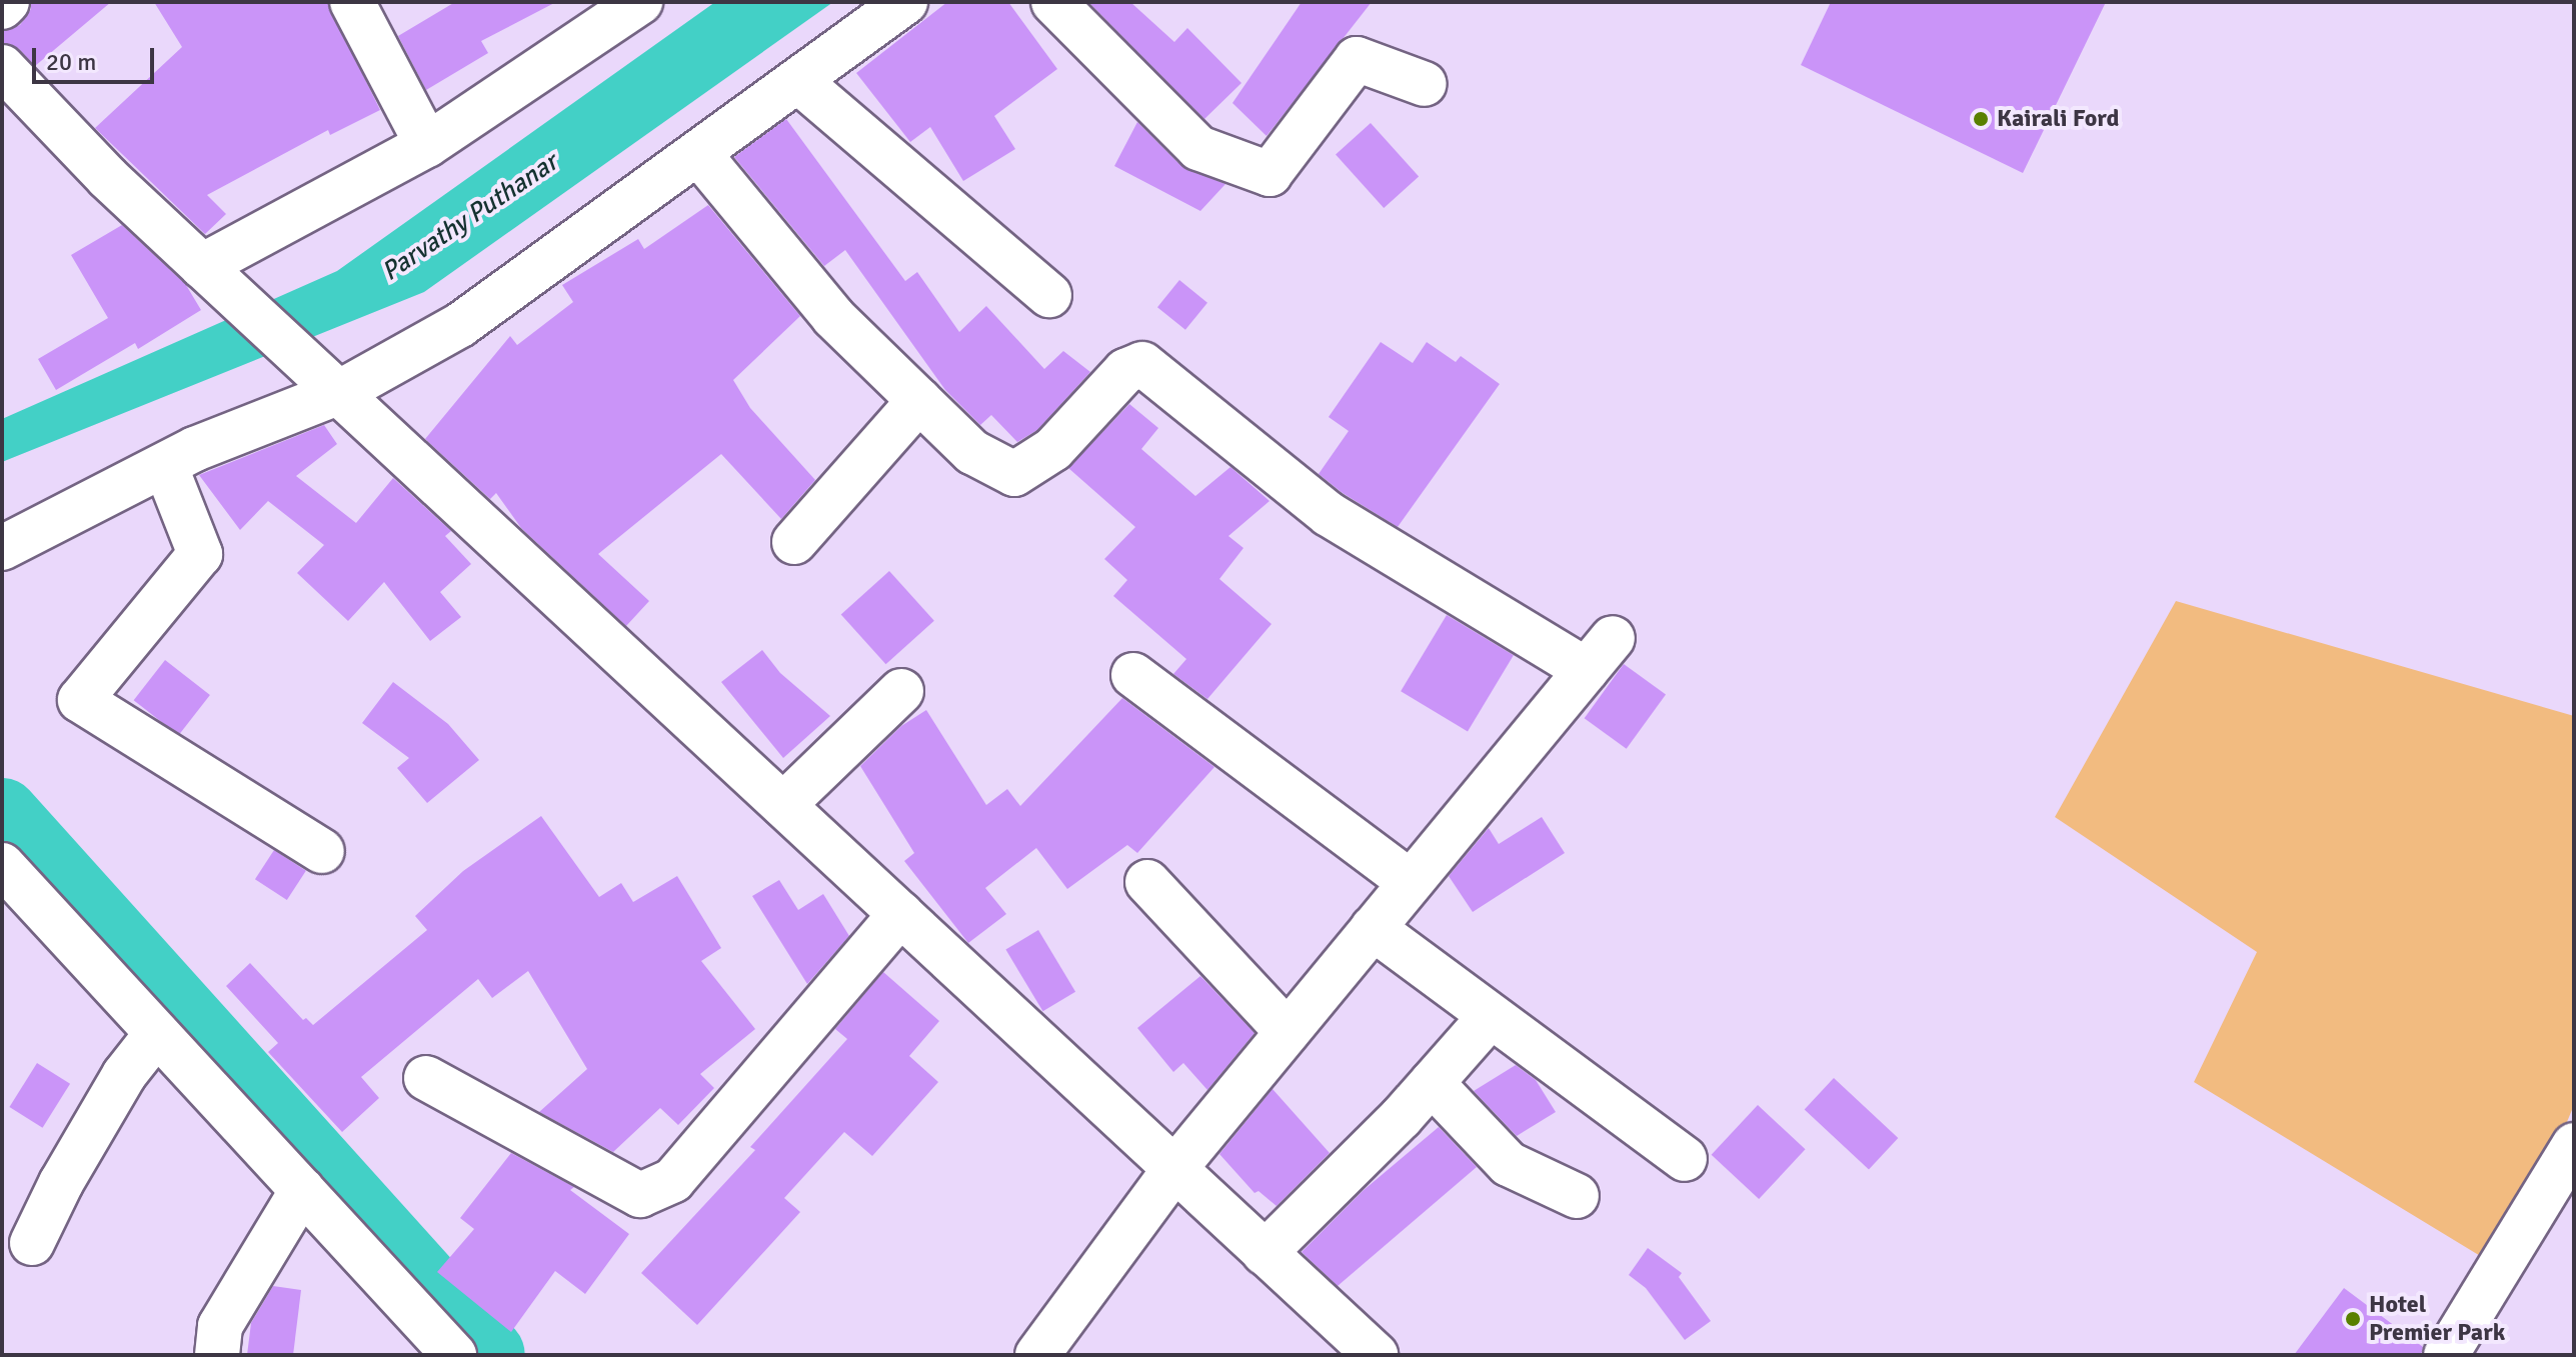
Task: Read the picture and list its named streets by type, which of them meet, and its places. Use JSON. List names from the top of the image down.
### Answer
{
  "water": ["Parvathy Puthanar"],
  "places": ["Kairali Ford", "Hotel Premier Park"],
  "scale_bar": "20 m"
}
